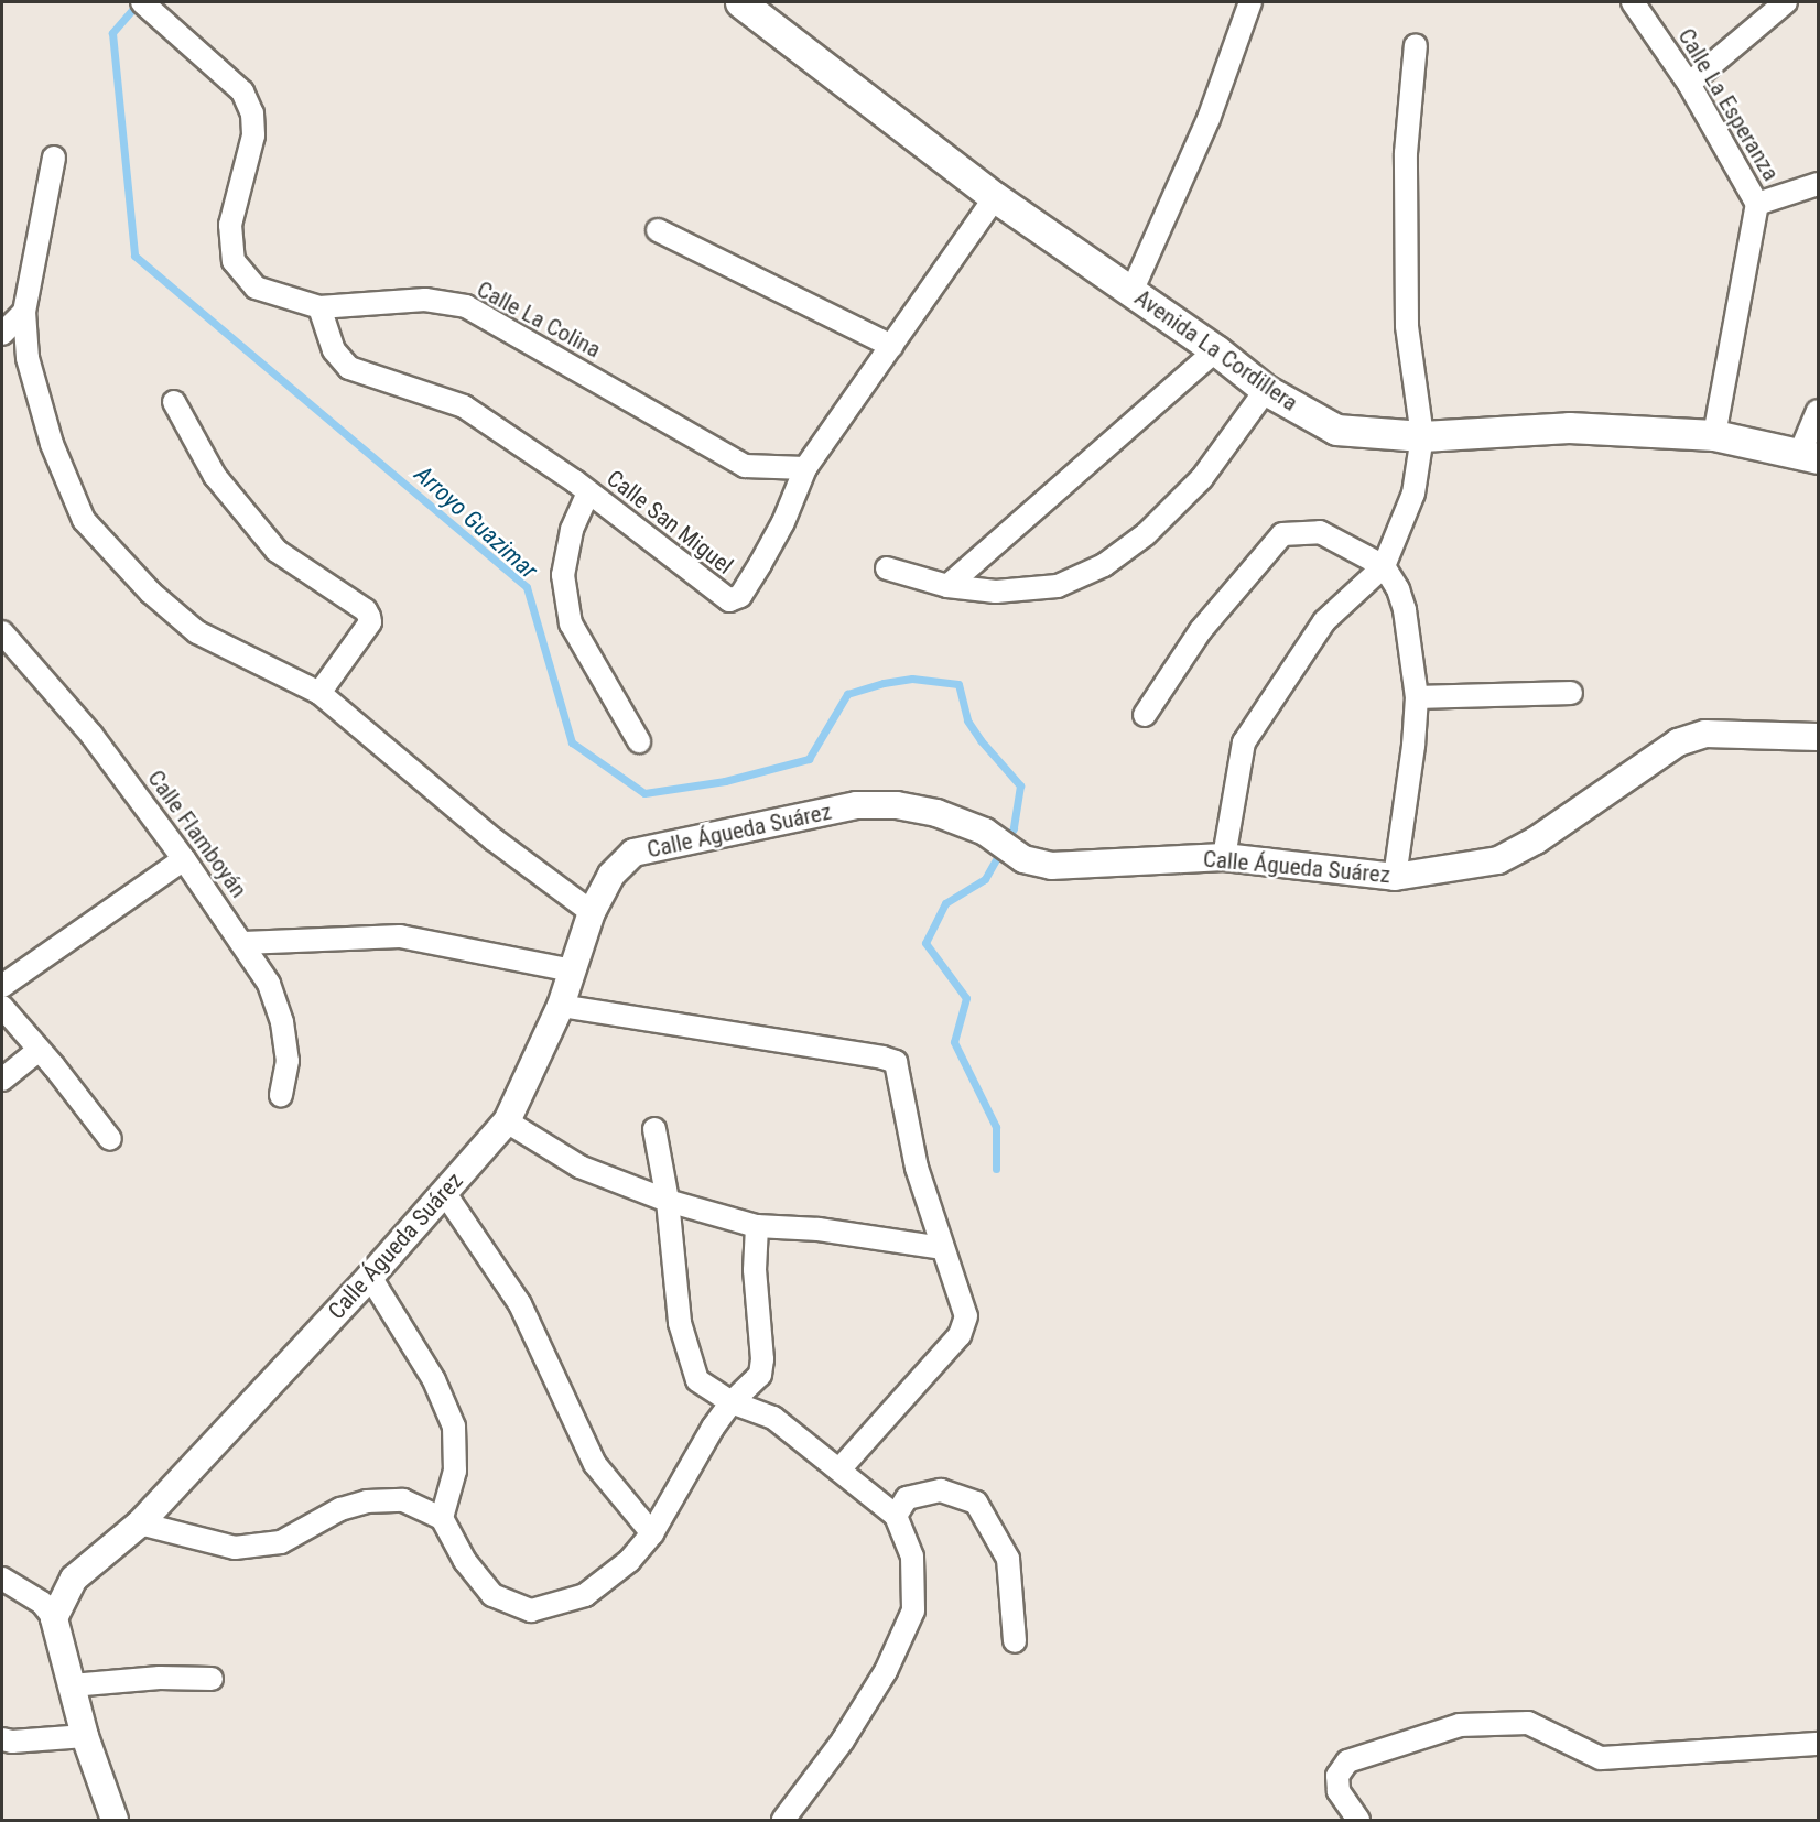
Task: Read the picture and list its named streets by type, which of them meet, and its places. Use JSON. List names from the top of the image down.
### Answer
{
  "streets": {
    "main road": ["Avenida La Cordillera"],
    "street": [
      "Calle La Esperanza",
      "Calle La Colina",
      "Calle San Miguel",
      "Calle Águeda Suárez",
      "Calle Flamboyán"
    ]
  },
  "crossings": [
    ["Calle La Colina", "Calle San Miguel"],
    ["Avenida La Cordillera", "Calle San Miguel"]
  ],
  "water": ["Arroyo Guazimar"]
}
